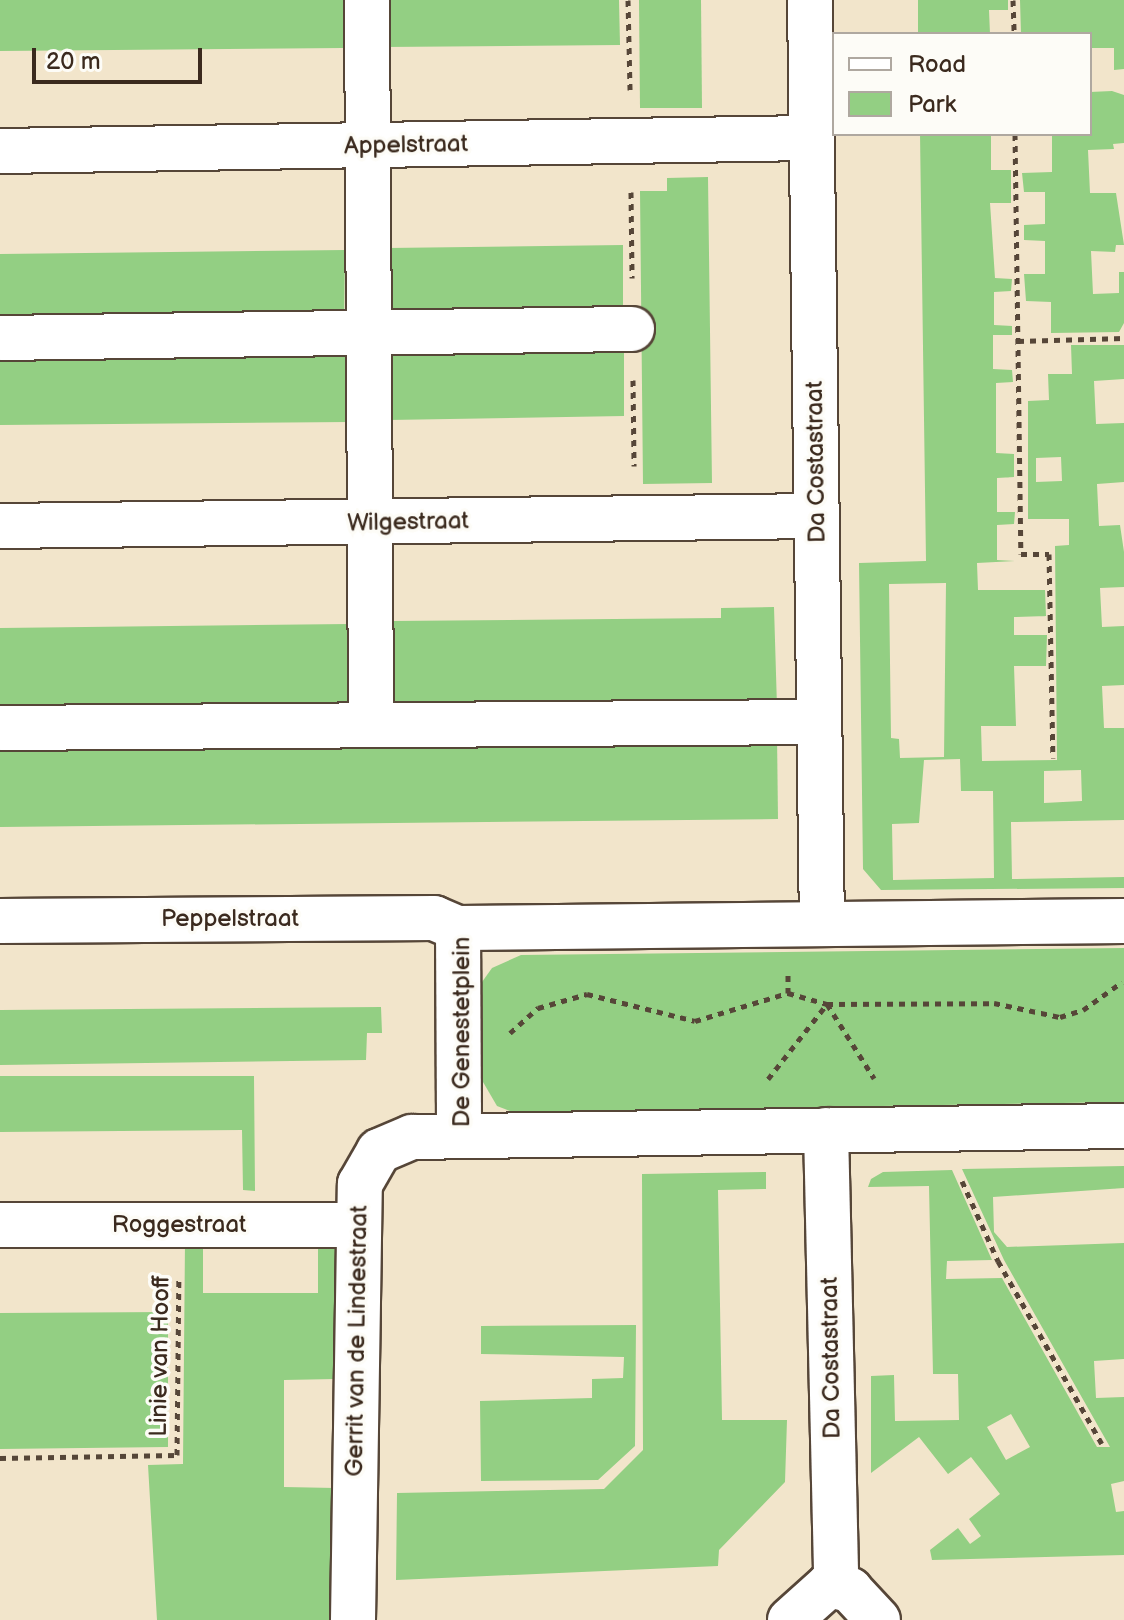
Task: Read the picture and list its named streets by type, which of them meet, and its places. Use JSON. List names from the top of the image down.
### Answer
{
  "streets": {
    "street": [
      "Appelstraat",
      "Da Costastraat",
      "Wilgestraat",
      "Peppelstraat",
      "De Genestetplein",
      "Roggestraat",
      "Gerrit van de Lindestraat"
    ],
    "path": ["Linie van Hooff"]
  },
  "crossings": [
    ["Appelstraat", "Da Costastraat"],
    ["Da Costastraat", "Wilgestraat"],
    ["Da Costastraat", "De Genestetplein"],
    ["Peppelstraat", "De Genestetplein"],
    ["De Genestetplein", "Gerrit van de Lindestraat"],
    ["Roggestraat", "Gerrit van de Lindestraat"],
    ["Roggestraat", "Linie van Hooff"]
  ],
  "legend": ["Road", "Park"],
  "scale_bar": "20 m"
}
